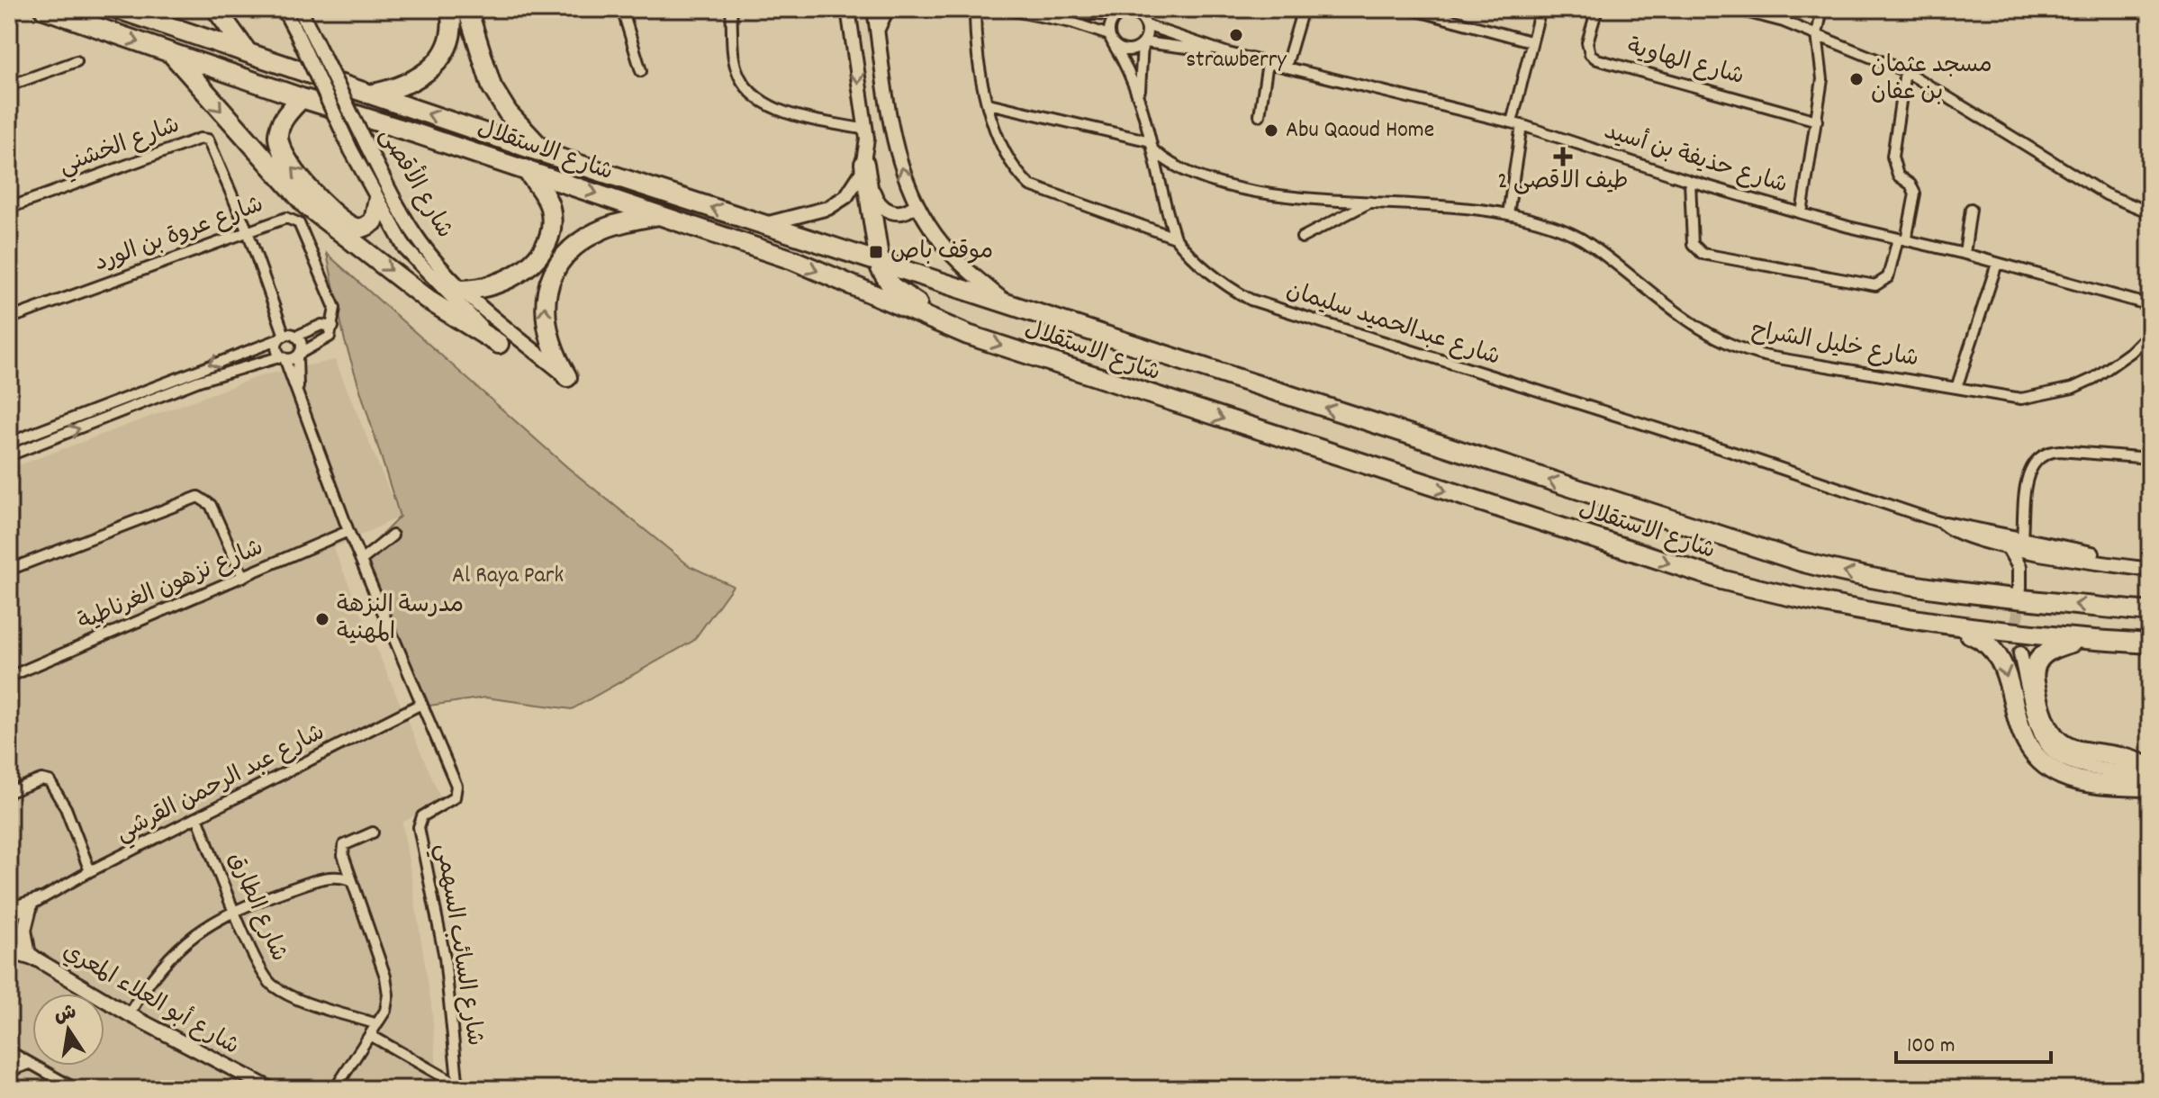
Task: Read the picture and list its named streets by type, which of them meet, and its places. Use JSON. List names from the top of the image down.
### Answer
{
  "streets": {
    "highway": ["شارع الاستقلال"],
    "main road": ["شارع الأقصى", "شارع أبو العلاء المعري"],
    "street": [
      "شارع الهاوية",
      "شارع الخشني",
      "شارع حذيفة بن أسيد",
      "شارع عروة بن الورد",
      "شارع عبدالحميد سليمان",
      "شارع خليل الشراح",
      "شارع نزهون الغرناطية",
      "شارع عبد الرحمن القرشي",
      "شارع الطارق",
      "شارع السائب السهمي"
    ]
  },
  "crossings": [
    ["شارع الخشني", "شارع عروة بن الورد"],
    ["شارع عبد الرحمن القرشي", "شارع الطارق"],
    ["شارع عبد الرحمن القرشي", "شارع السائب السهمي"]
  ],
  "parks": ["Al Raya Park"],
  "places": {
    "other": [
      "strawberry",
      "مسجد عثمان بن عفان",
      "Abu Qaoud Home",
      "مدرسة النزهة المهنية"
    ],
    "health": ["طيف الاقصى 2"],
    "transit": ["موقف باص"]
  },
  "scale_bar": "100 m",
  "north": "top"
}
